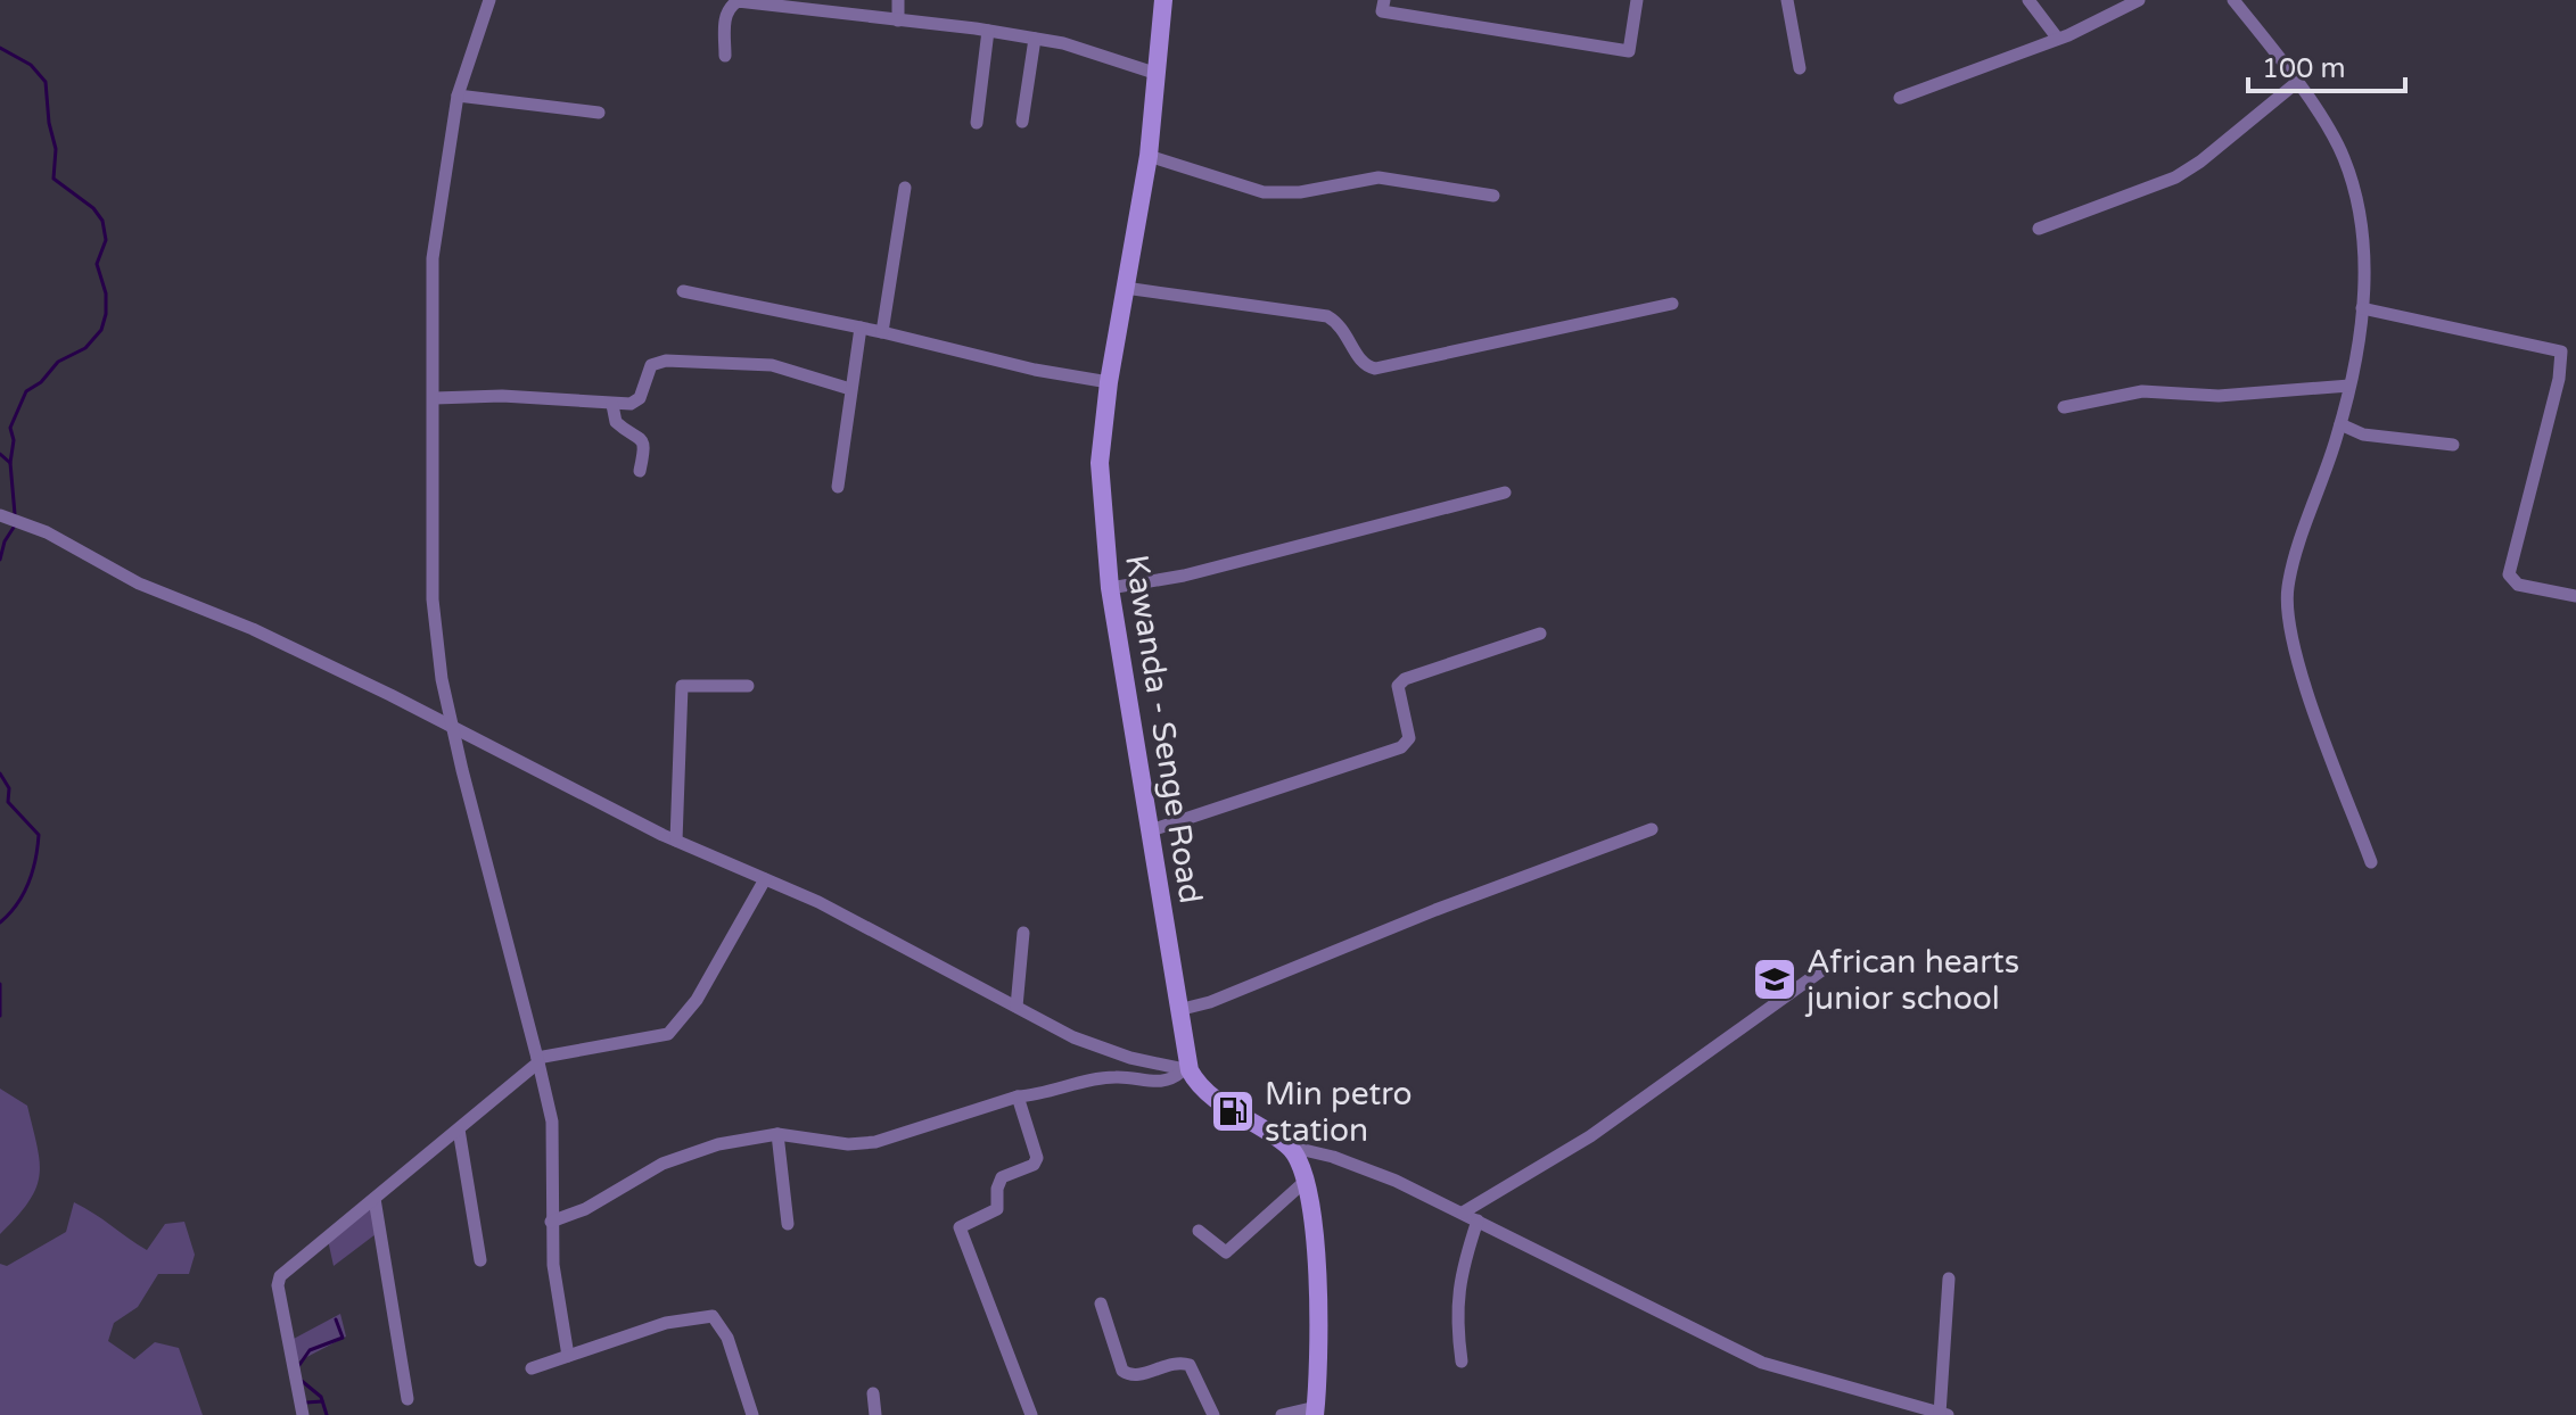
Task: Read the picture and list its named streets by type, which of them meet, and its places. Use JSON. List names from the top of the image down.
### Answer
{
  "streets": {
    "street": ["Kawanda - Senge Road"]
  },
  "places": {
    "school or university": ["African hearts junior school"],
    "fuel station": ["Min petro station"]
  },
  "scale_bar": "100 m"
}
